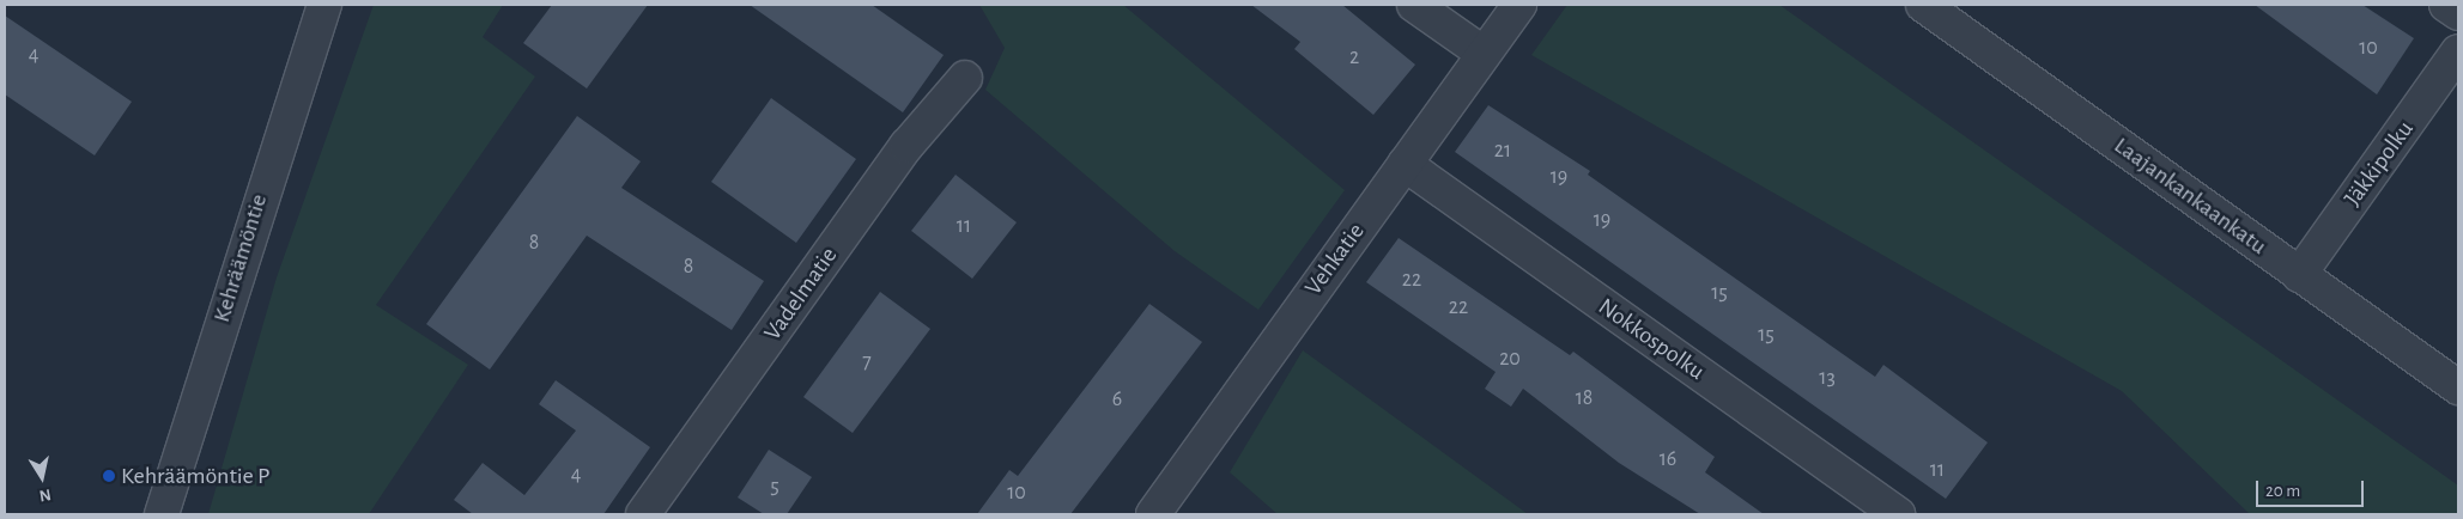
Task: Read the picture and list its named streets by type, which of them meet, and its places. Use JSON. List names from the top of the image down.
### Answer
{
  "streets": {
    "street": [
      "Jäkkipolku",
      "Laajankankaankatu",
      "Kehräämöntie",
      "Vehkatie",
      "Vadelmatie",
      "Nokkospolku"
    ]
  },
  "crossings": [
    ["Jäkkipolku", "Laajankankaankatu"],
    ["Vehkatie", "Nokkospolku"]
  ],
  "places": ["Kehräämöntie P"],
  "house_numbers": [
    "10",
    "4",
    "2",
    "21",
    "19",
    "19",
    "11",
    "8",
    "8",
    "22",
    "15",
    "22",
    "15",
    "20",
    "7",
    "13",
    "18",
    "6",
    "16",
    "11",
    "4",
    "5",
    "10"
  ],
  "scale_bar": "20 m",
  "north": "bottom"
}
